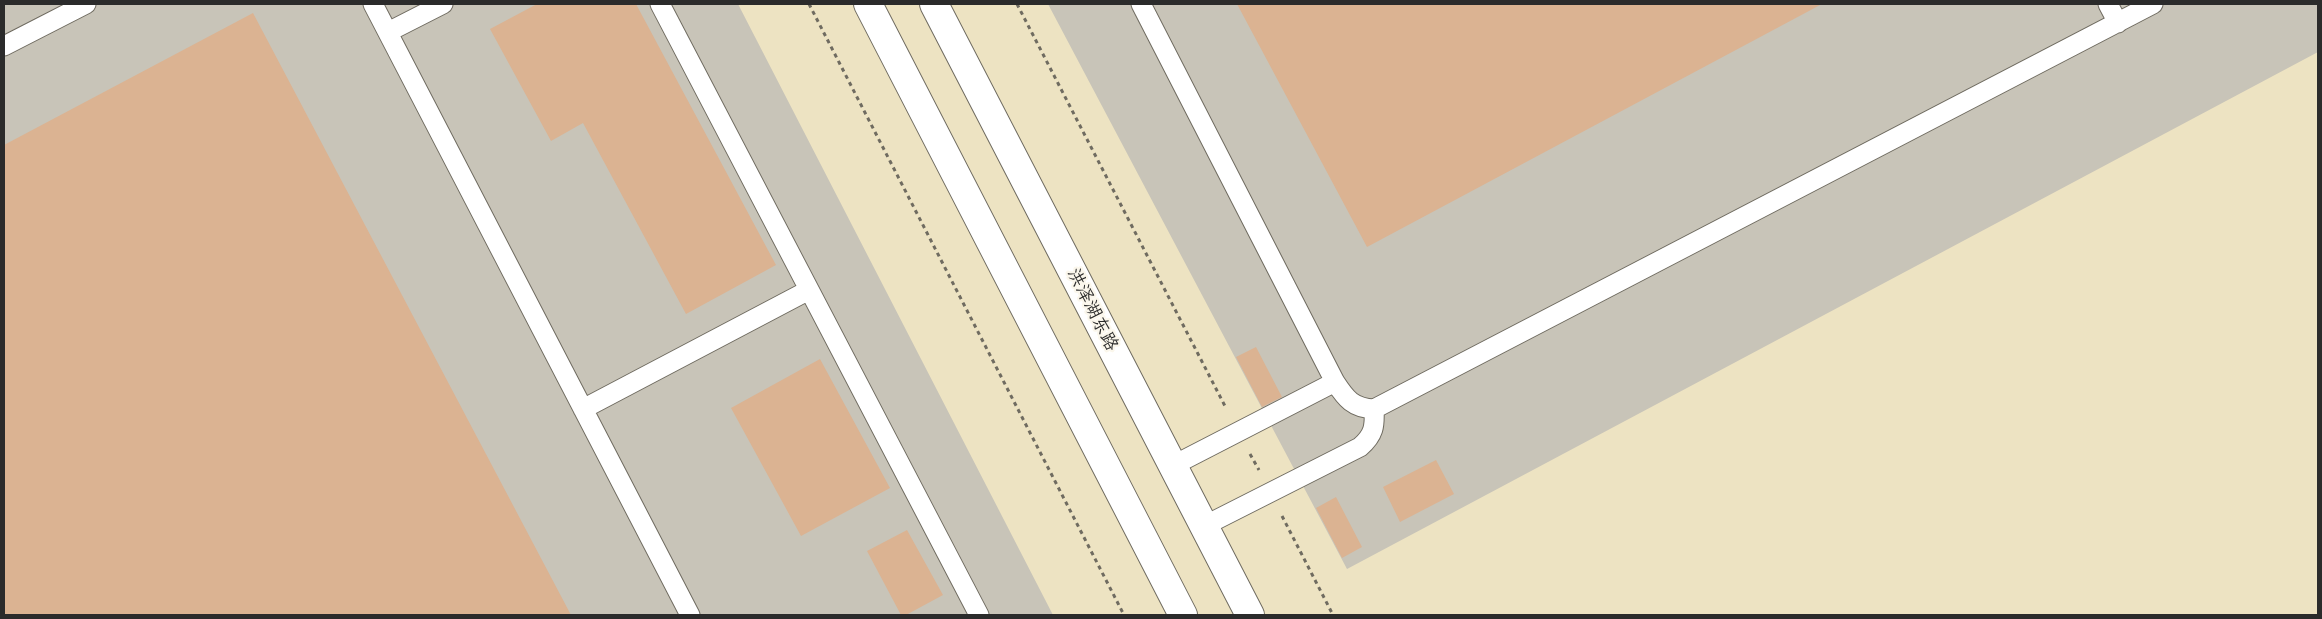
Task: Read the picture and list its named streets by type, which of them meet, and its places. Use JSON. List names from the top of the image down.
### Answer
{
  "streets": {
    "street": ["洪泽湖东路"]
  }
}
